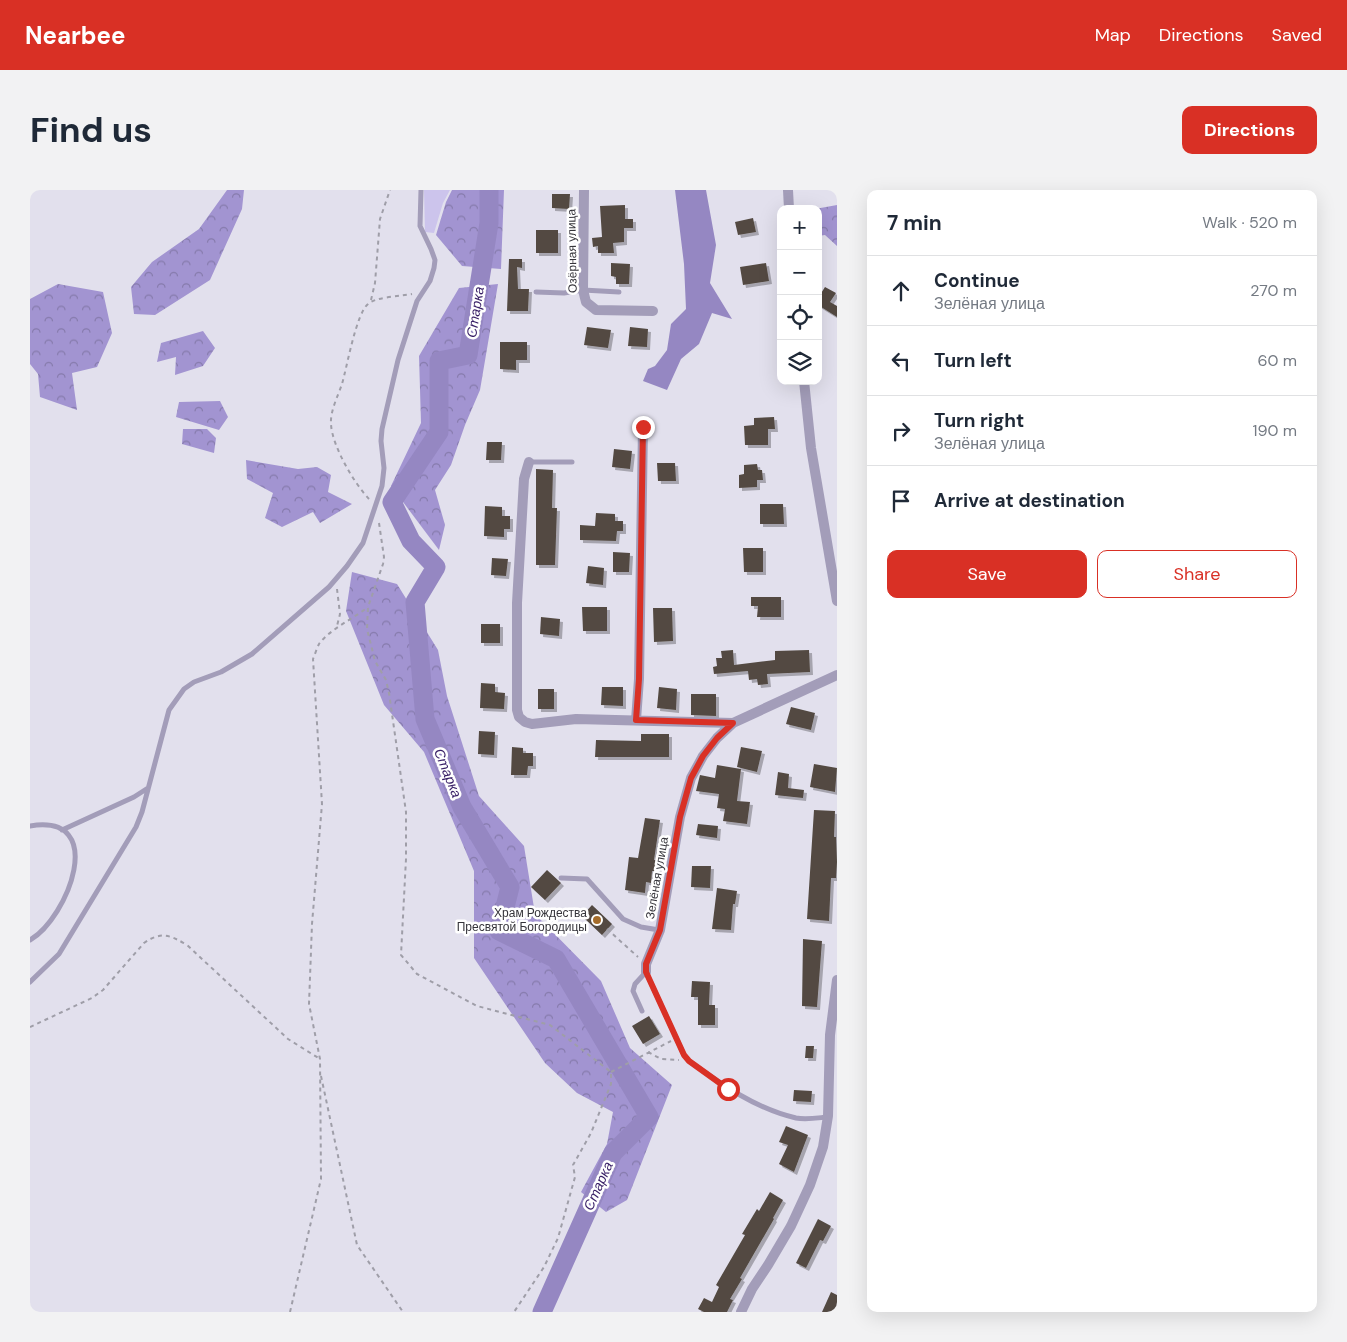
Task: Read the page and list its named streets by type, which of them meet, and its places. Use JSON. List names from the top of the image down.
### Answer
{
  "streets": {
    "street": ["Озёрная улица", "Зелёная улица"]
  },
  "water": ["Старка"],
  "places": ["Храм Рождества Пресвятой Богородицы"],
  "page": {
    "header": "Nearbee",
    "nav": ["Map", "Directions", "Saved"],
    "buttons": [
      "Directions",
      ["Save", "Share"]
    ],
    "title": "Find us",
    "heading": ["7 min", "Walk · 520 m"],
    "map_buttons": ["+", "−"],
    "list": [
      ["Continue", "Зелёная улица", "270 m"],
      ["Turn left", "60 m"],
      ["Turn right", "Зелёная улица", "190 m"],
      "Arrive at destination"
    ]
  }
}
